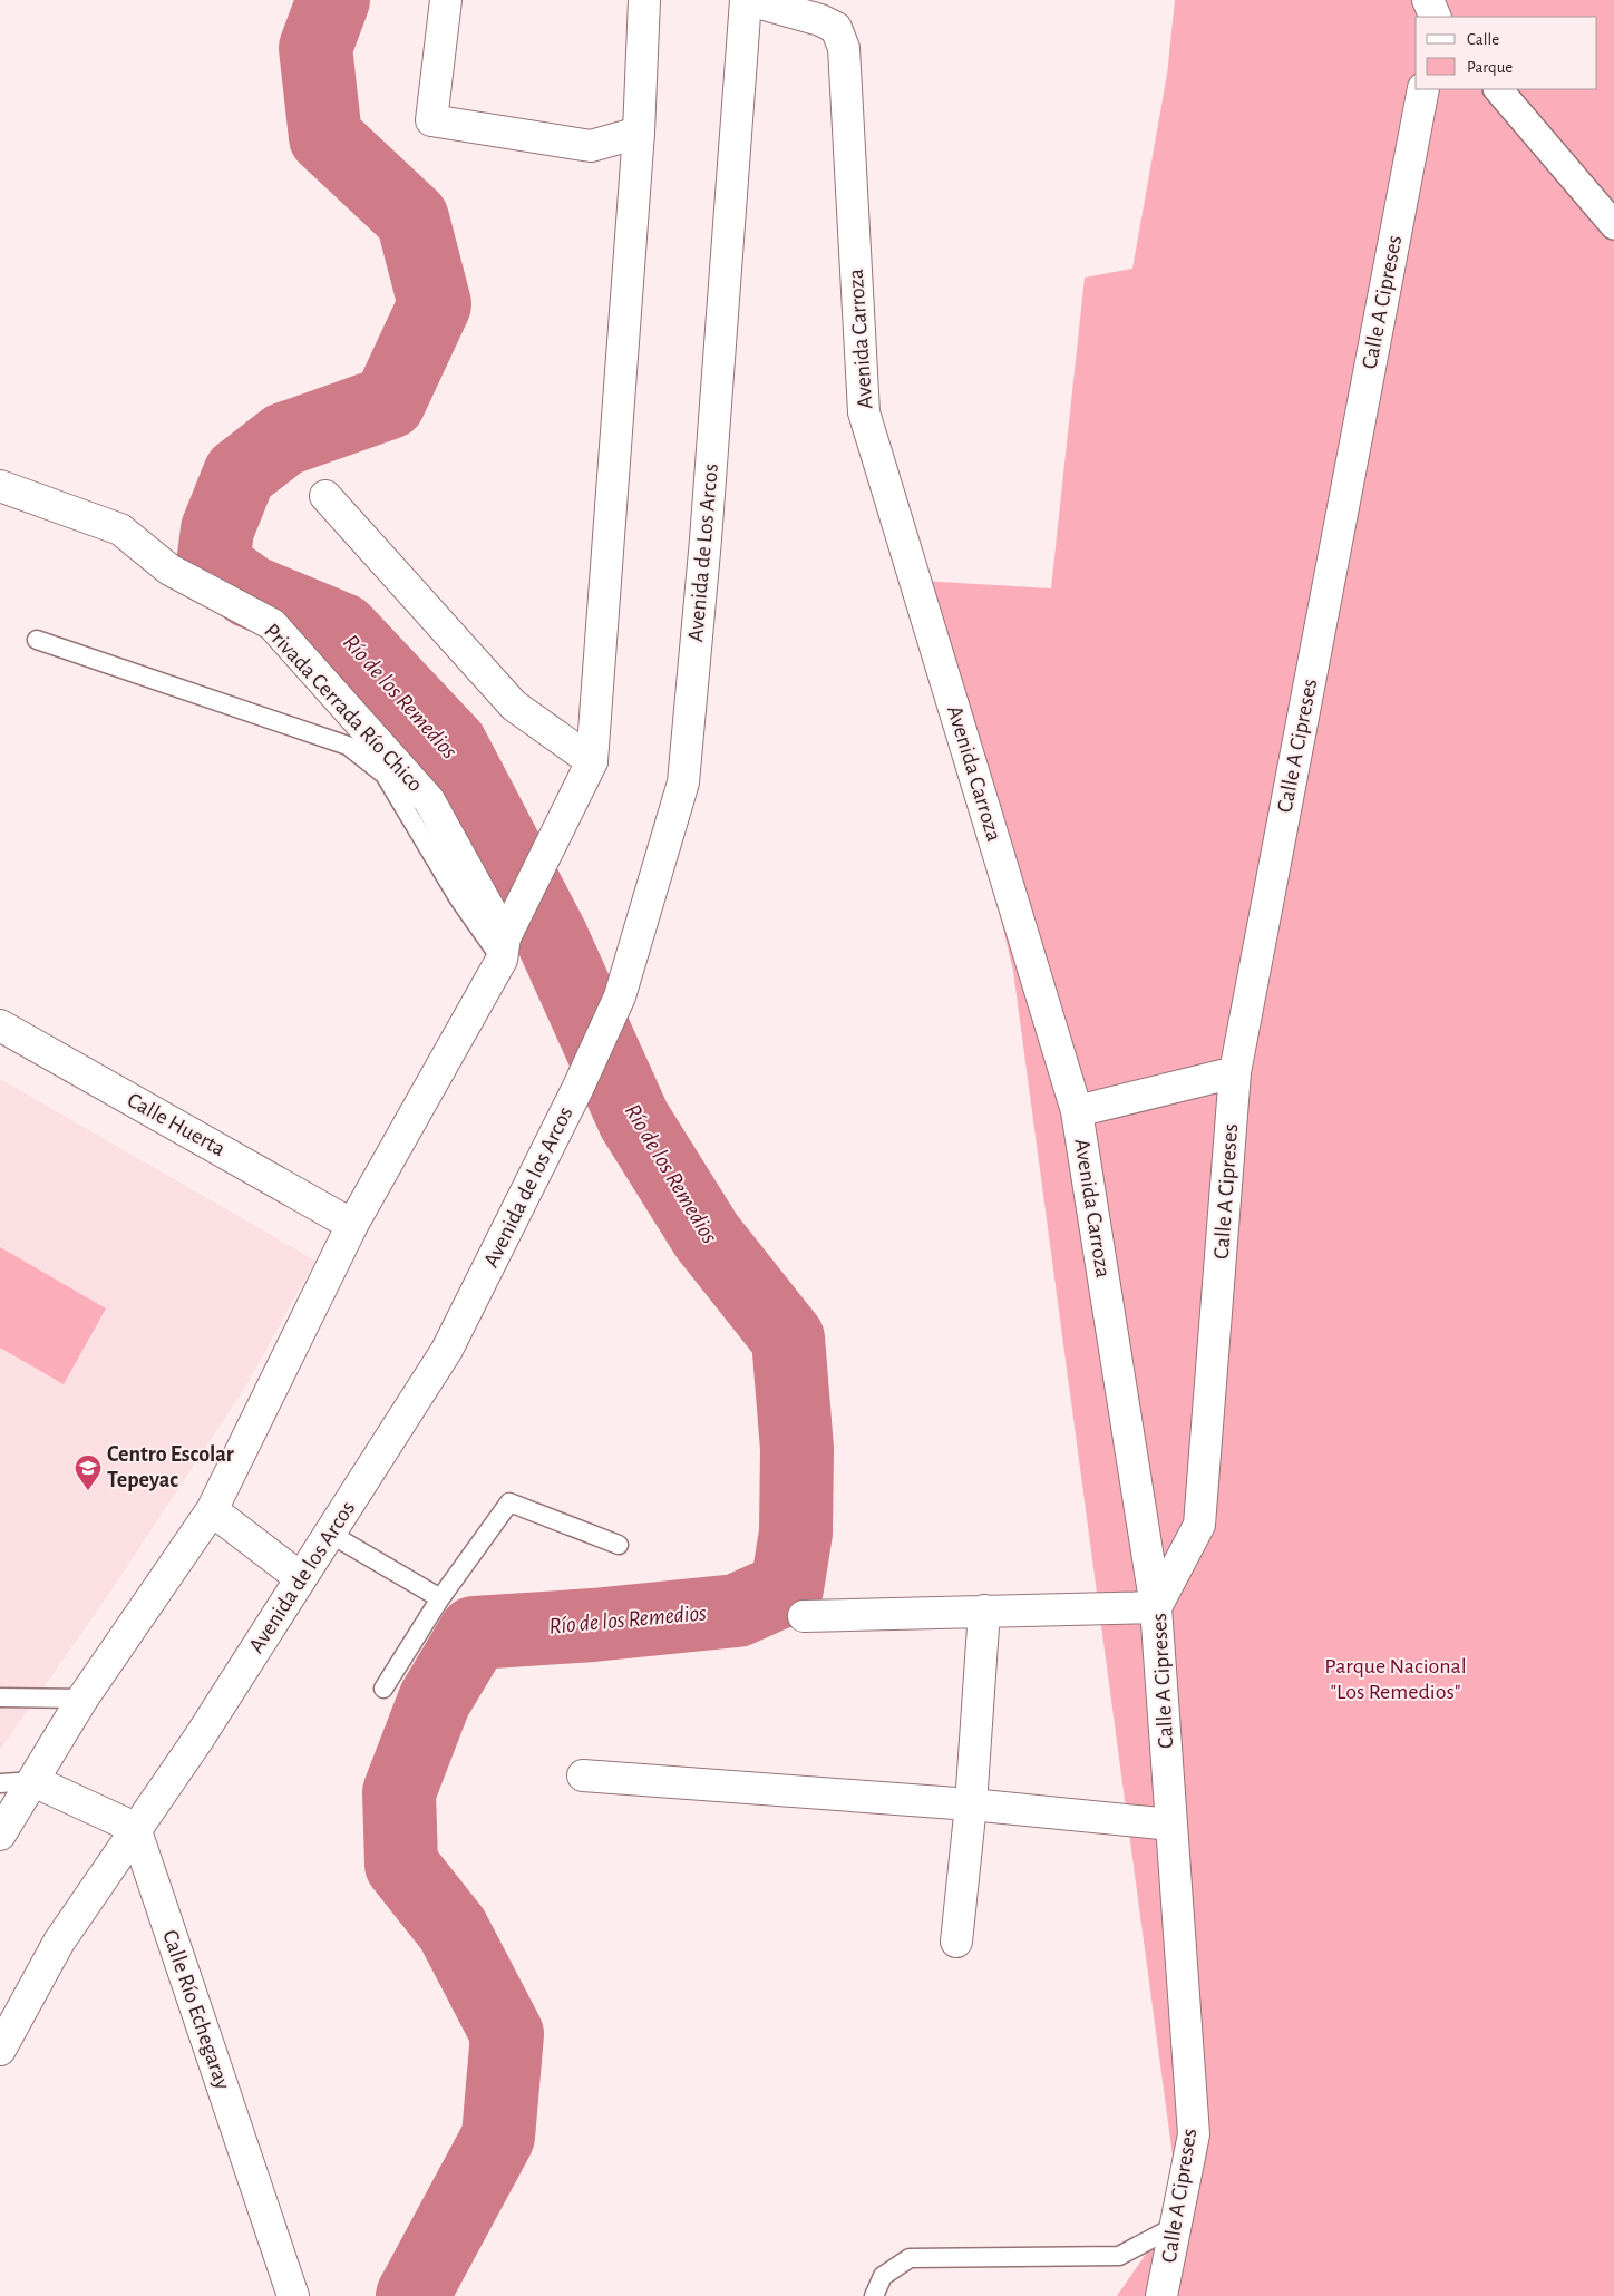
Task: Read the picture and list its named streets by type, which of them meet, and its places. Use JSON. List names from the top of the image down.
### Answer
{
  "streets": {
    "street": [
      "Calle A Cipreses",
      "Avenida Carroza",
      "Avenida de Los Arcos",
      "Privada Cerrada Río Chico",
      "Calle Huerta",
      "Avenida de los Arcos",
      "Calle Río Echegaray"
    ]
  },
  "crossings": [
    ["Calle A Cipreses", "Avenida Carroza"],
    ["Avenida Carroza", "Avenida de Los Arcos"],
    ["Avenida de Los Arcos", "Avenida de los Arcos"],
    ["Avenida de los Arcos", "Calle Río Echegaray"]
  ],
  "water": ["Río de los Remedios"],
  "parks": ["Parque Nacional \"Los Remedios\""],
  "places": {
    "school or university": ["Centro Escolar Tepeyac"]
  },
  "legend": ["Calle", "Parque"]
}
